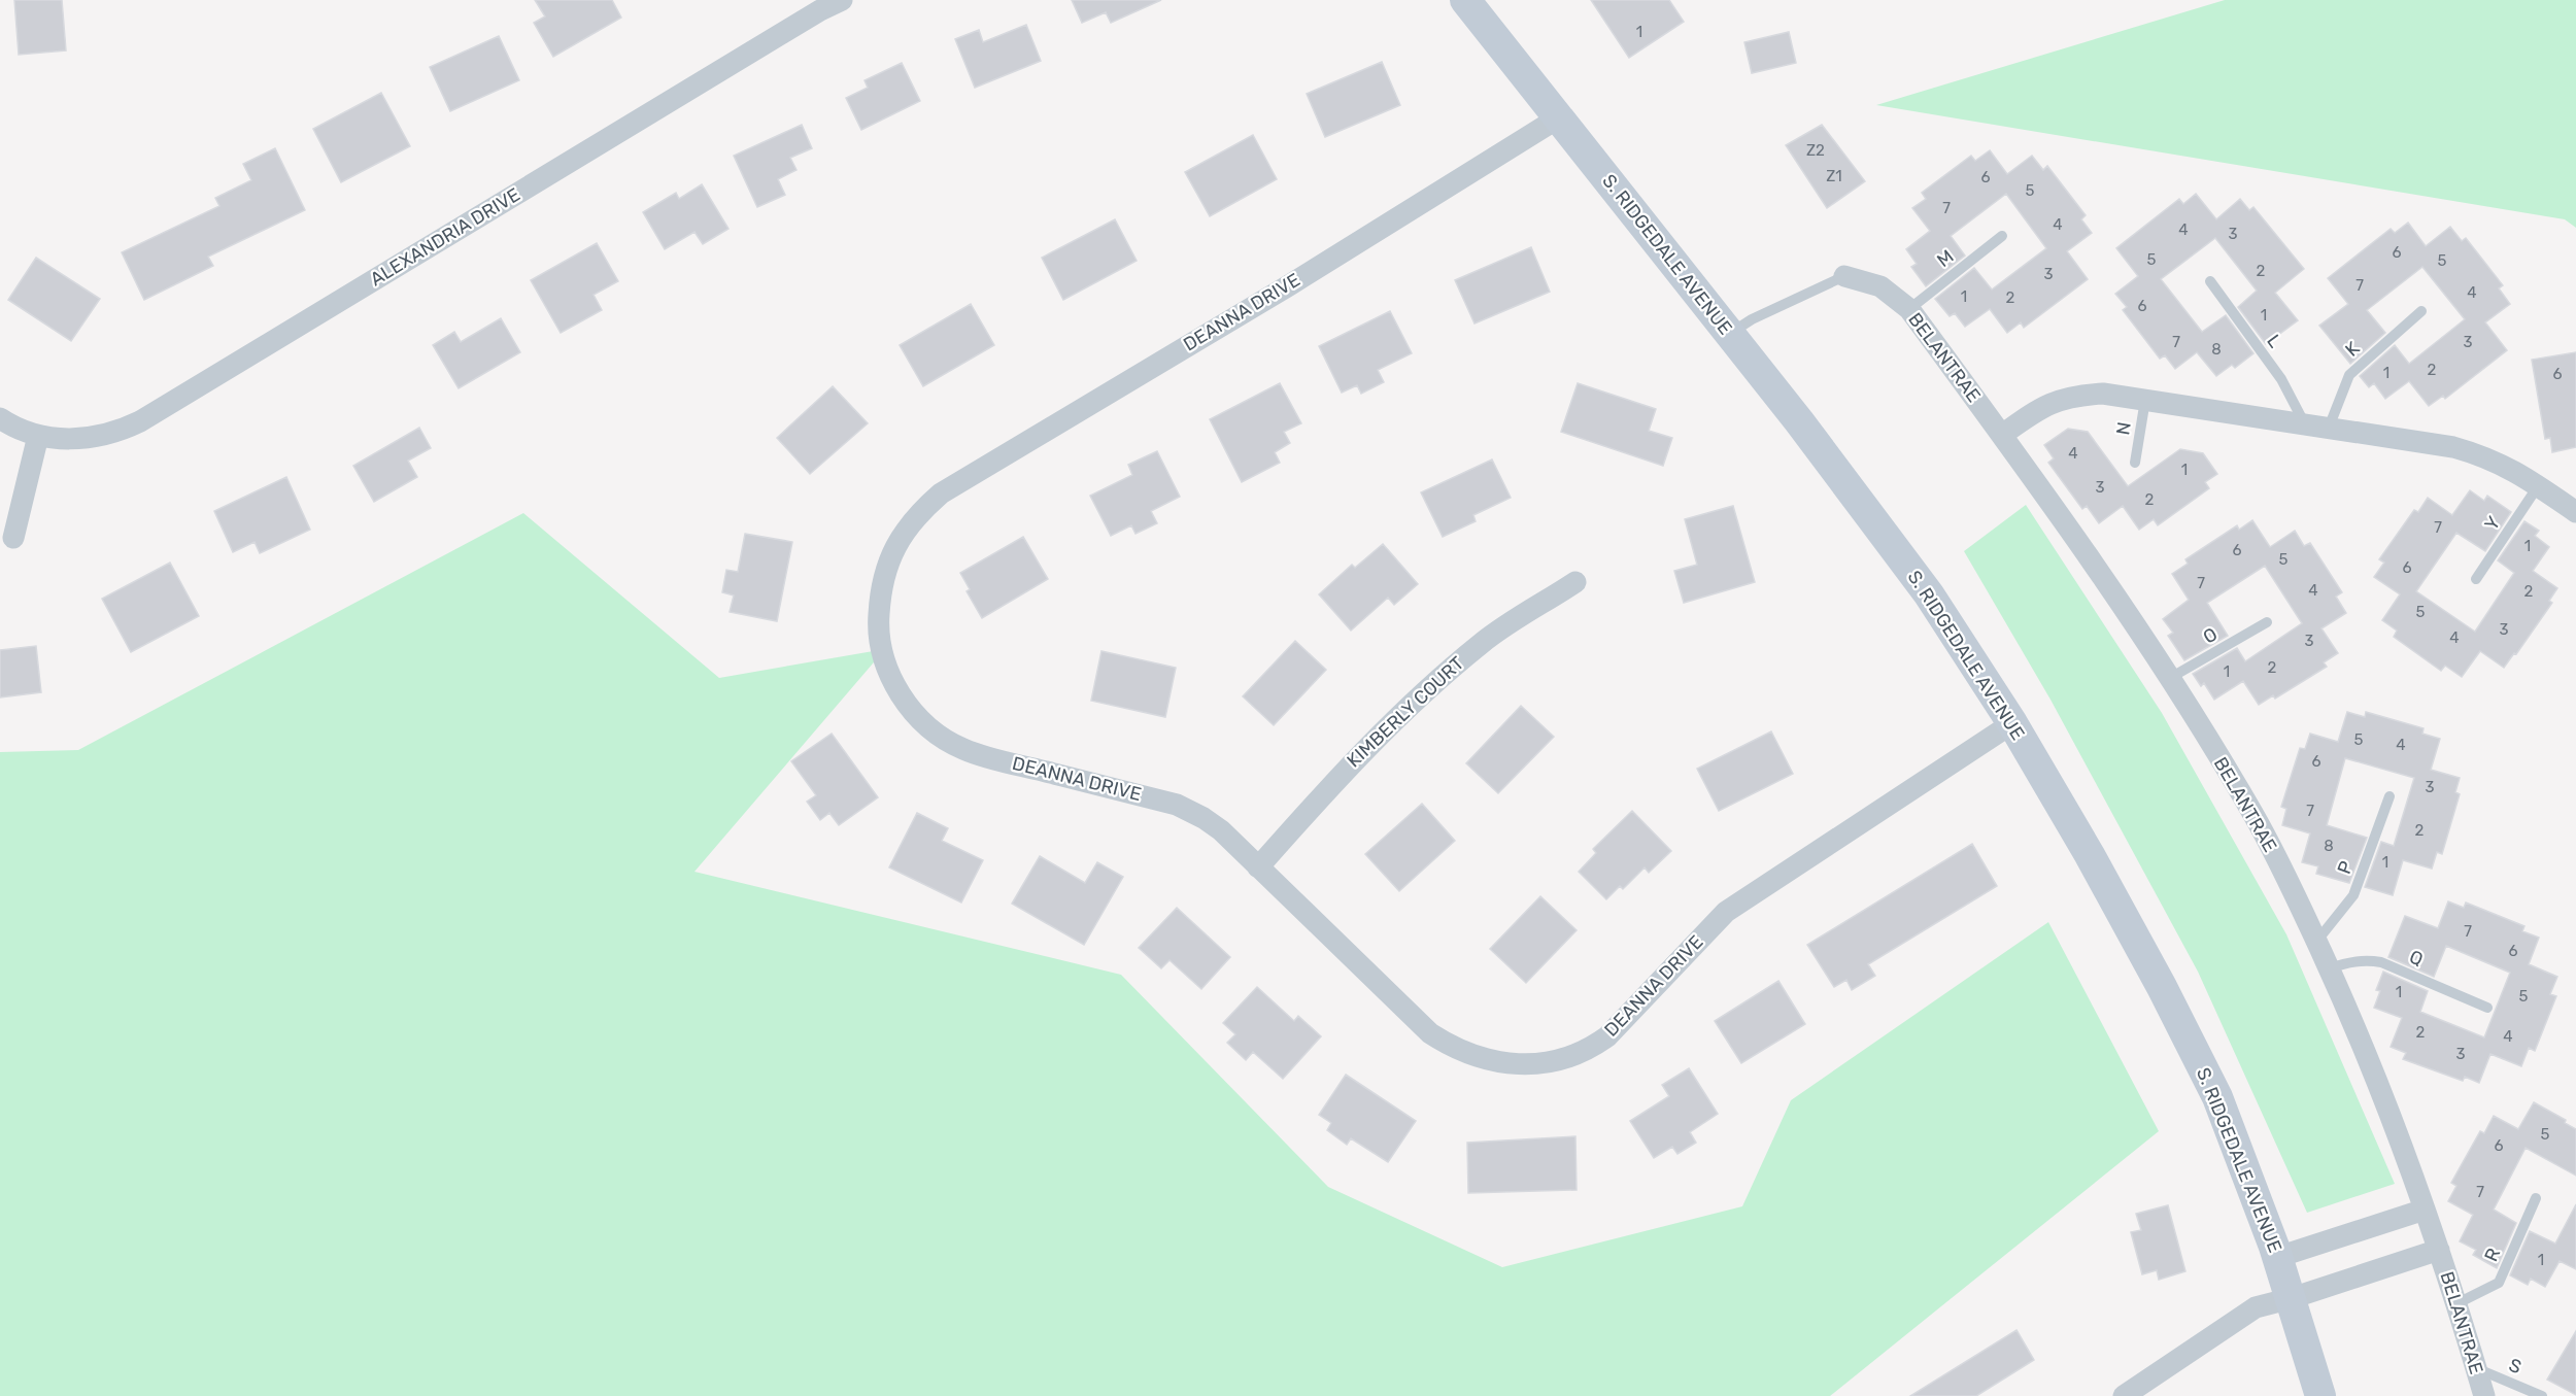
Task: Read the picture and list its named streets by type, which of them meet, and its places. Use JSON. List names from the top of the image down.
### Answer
{
  "streets": {
    "main road": ["S. RIDGEDALE AVENUE"],
    "street": [
      "ALEXANDRIA DRIVE",
      "DEANNA DRIVE",
      "BELANTRAE",
      "KIMBERLY COURT"
    ],
    "lane": [
      "M",
      "L",
      "K",
      "N",
      "Y",
      "O",
      "P",
      "Q",
      "R",
      "S"
    ]
  },
  "crossings": [
    ["S. RIDGEDALE AVENUE", "DEANNA DRIVE"],
    ["S. RIDGEDALE AVENUE", "BELANTRAE"],
    ["M", "BELANTRAE"],
    ["DEANNA DRIVE", "KIMBERLY COURT"],
    ["BELANTRAE", "O"],
    ["BELANTRAE", "P"],
    ["BELANTRAE", "Q"],
    ["BELANTRAE", "R"],
    ["BELANTRAE", "S"]
  ],
  "house_numbers": [
    "1",
    "Z2",
    "Z1",
    "6",
    "5",
    "7",
    "4",
    "4",
    "3",
    "6",
    "5",
    "5",
    "2",
    "3",
    "7",
    "4",
    "1",
    "2",
    "6",
    "1",
    "7",
    "3",
    "8",
    "2",
    "1",
    "6",
    "4",
    "1",
    "3",
    "2",
    "7",
    "1",
    "6",
    "5",
    "6",
    "7",
    "4",
    "2",
    "5",
    "3",
    "4",
    "3",
    "2",
    "1",
    "5",
    "4",
    "6",
    "3",
    "7",
    "2",
    "8",
    "1",
    "7",
    "6",
    "1",
    "5",
    "2",
    "4",
    "3",
    "5",
    "6",
    "7",
    "1"
  ]
}
